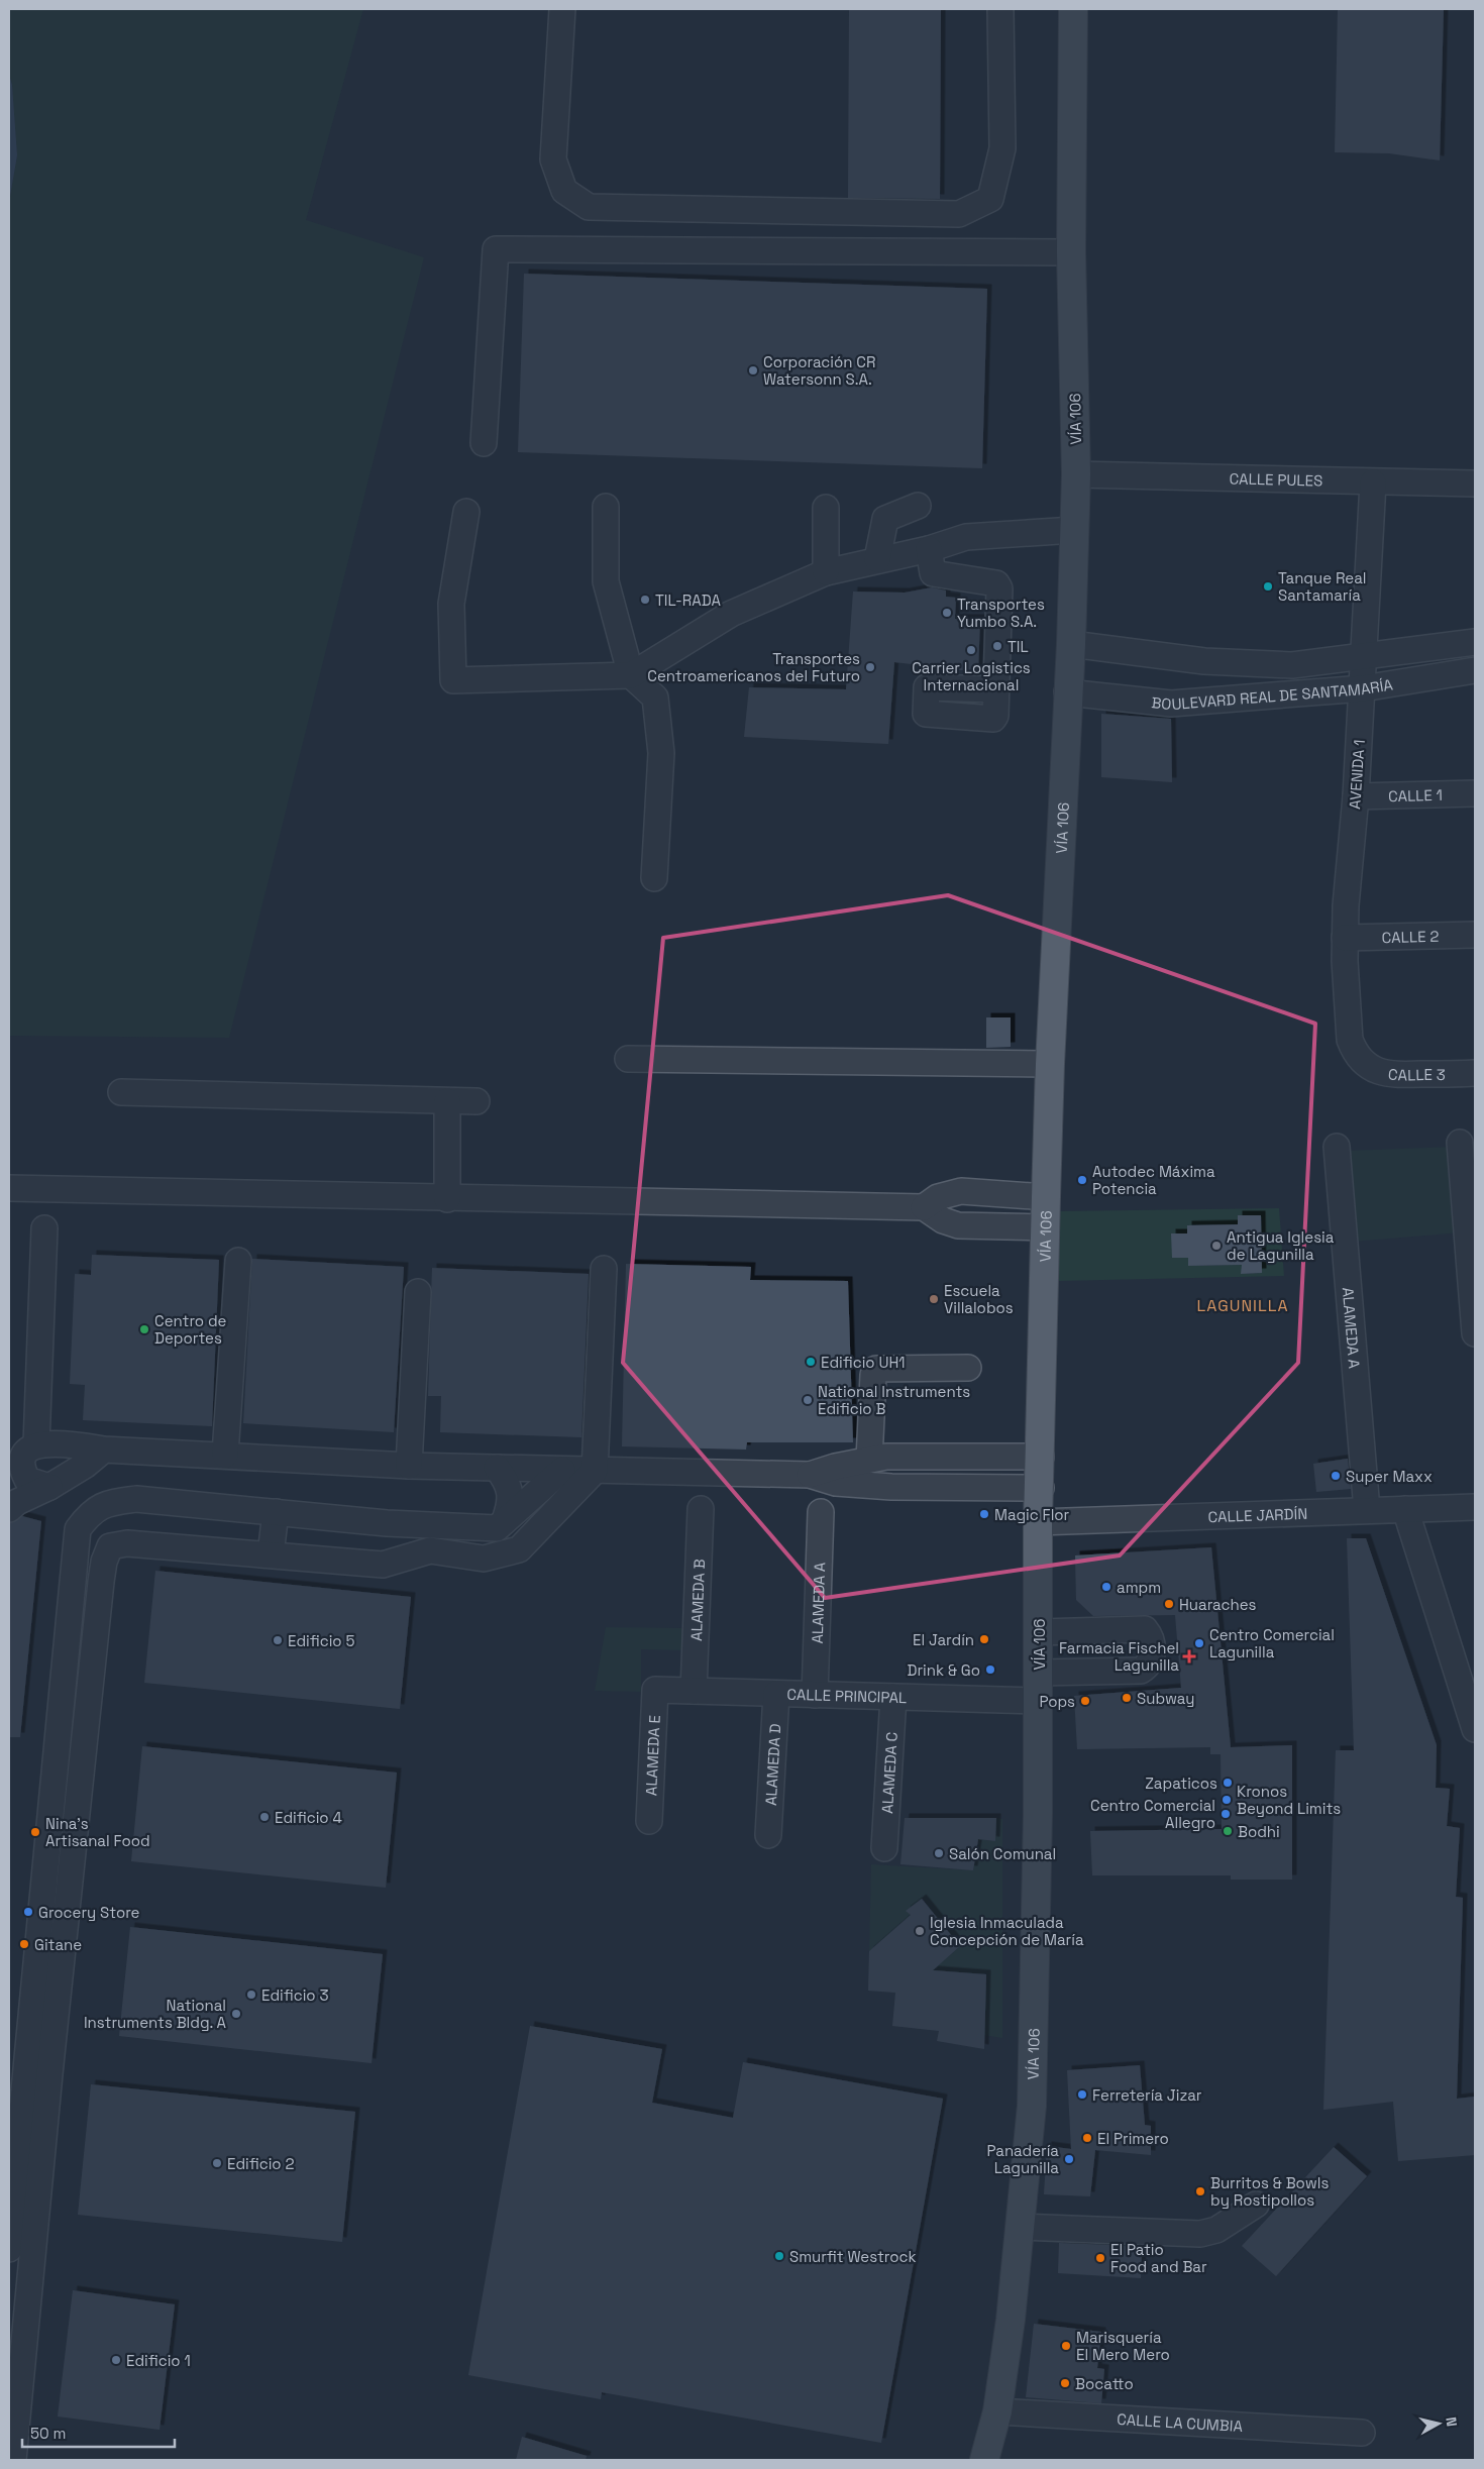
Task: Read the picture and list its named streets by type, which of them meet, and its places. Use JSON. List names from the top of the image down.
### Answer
{
  "streets": {
    "main road": ["VÍA 106"],
    "street": [
      "CALLE PULES",
      "BOULEVARD REAL DE SANTAMARÍA",
      "AVENIDA 1",
      "CALLE 1",
      "CALLE 2",
      "CALLE 3",
      "ALAMEDA A",
      "CALLE JARDÍN",
      "ALAMEDA B",
      "CALLE PRINCIPAL",
      "ALAMEDA E",
      "ALAMEDA D",
      "ALAMEDA C",
      "CALLE LA CUMBIA"
    ]
  },
  "crossings": [
    ["VÍA 106", "CALLE PULES"],
    ["VÍA 106", "BOULEVARD REAL DE SANTAMARÍA"],
    ["VÍA 106", "CALLE JARDÍN"],
    ["VÍA 106", "CALLE PRINCIPAL"],
    ["VÍA 106", "CALLE LA CUMBIA"],
    ["CALLE PULES", "AVENIDA 1"],
    ["BOULEVARD REAL DE SANTAMARÍA", "AVENIDA 1"],
    ["AVENIDA 1", "CALLE 1"],
    ["AVENIDA 1", "CALLE 2"],
    ["AVENIDA 1", "CALLE 3"],
    ["ALAMEDA A", "CALLE JARDÍN"],
    ["ALAMEDA A", "CALLE PRINCIPAL"],
    ["ALAMEDA B", "CALLE PRINCIPAL"],
    ["CALLE PRINCIPAL", "ALAMEDA E"],
    ["CALLE PRINCIPAL", "ALAMEDA D"],
    ["CALLE PRINCIPAL", "ALAMEDA C"]
  ],
  "districts": ["LAGUNILLA"],
  "places": {
    "other": [
      "Corporación CR Watersonn S.A.",
      "Tanque Real Santamaría",
      "TIL-RADA",
      "Transportes Yumbo S.A.",
      "TIL",
      "Carrier Logistics Internacional",
      "Transportes Centroamericanos del Futuro",
      "Autodec Máxima Potencia",
      "Antigua Iglesia de Lagunilla",
      "Escuela Villalobos",
      "Centro de Deportes",
      "Edificio UH1",
      "National Instruments Edificio B",
      "Super Maxx",
      "Magic Flor",
      "ampm",
      "Huaraches",
      "El Jardín",
      "Edificio 5",
      "Centro Comercial Lagunilla",
      "Drink & Go",
      "Subway",
      "Pops",
      "Zapaticos",
      "Kronos Beyond Limits",
      "Centro Comercial Allegro",
      "Edificio 4",
      "Bodhi",
      "Nina's Artisanal Food",
      "Salón Comunal",
      "Grocery Store",
      "Iglesia Inmaculada Concepción de María",
      "Gitane",
      "Edificio 3",
      "National Instruments Bldg. A",
      "Ferretería Jizar",
      "El Primero",
      "Panadería Lagunilla",
      "Edificio 2",
      "Burritos & Bowls by Rostipollos",
      "Smurfit Westrock",
      "El Patio Food and Bar",
      "Marisquería El Mero Mero",
      "Edificio 1",
      "Bocatto"
    ],
    "health": ["Farmacia Fischel Lagunilla"]
  },
  "scale_bar": "50 m",
  "north": "right"
}
